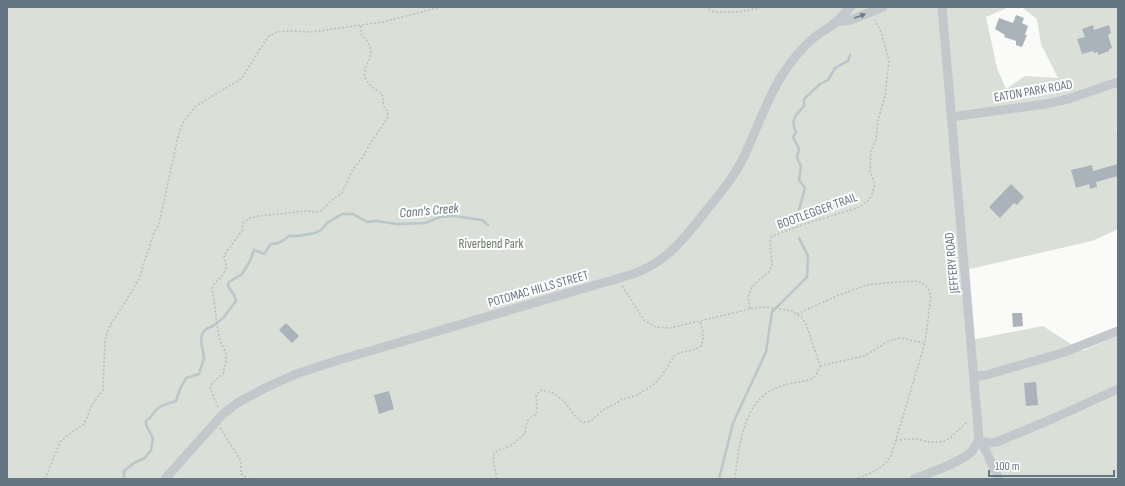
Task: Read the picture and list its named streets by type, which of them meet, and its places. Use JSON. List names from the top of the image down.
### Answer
{
  "streets": {
    "street": ["EATON PARK ROAD", "JEFFERY ROAD", "POTOMAC HILLS STREET"],
    "path": ["BOOTLEGGER TRAIL"]
  },
  "crossings": [
    ["EATON PARK ROAD", "JEFFERY ROAD"],
    ["BOOTLEGGER TRAIL", "POTOMAC HILLS STREET"]
  ],
  "water": ["Conn's Creek"],
  "parks": ["Riverbend Park"],
  "scale_bar": "100 m"
}
